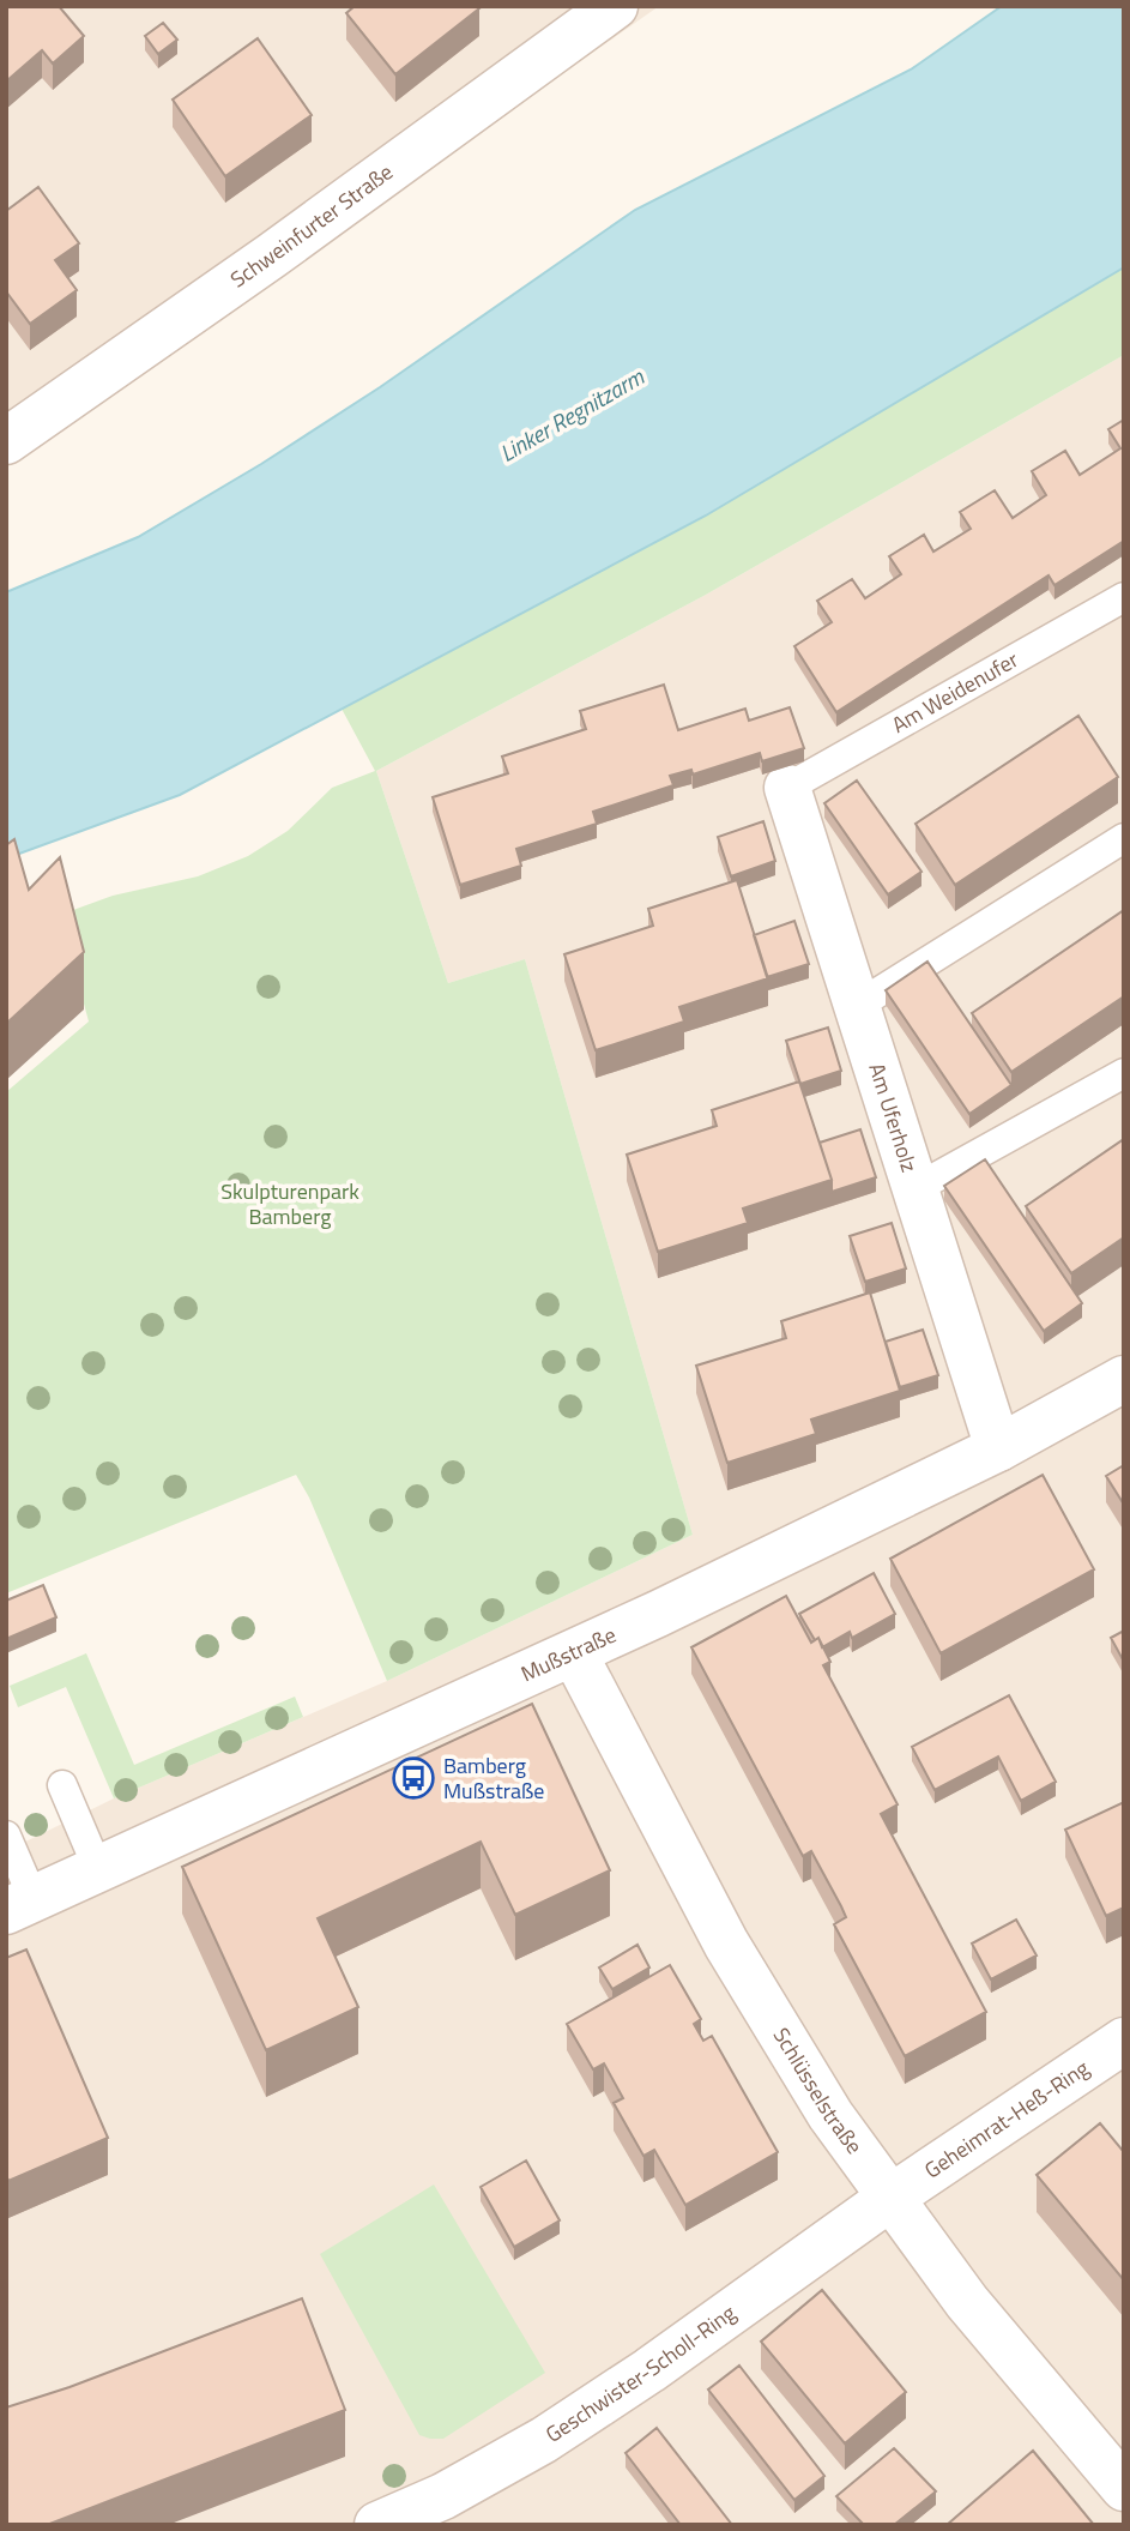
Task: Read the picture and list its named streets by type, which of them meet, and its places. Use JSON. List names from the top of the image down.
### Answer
{
  "streets": {
    "street": [
      "Schweinfurter Straße",
      "Am Uferholz",
      "Mußstraße",
      "Schlüsselstraße",
      "Geheimrat-Heß-Ring",
      "Geschwister-Scholl-Ring"
    ],
    "lane": ["Am Weidenufer"]
  },
  "crossings": [
    ["Am Weidenufer", "Am Uferholz"],
    ["Am Uferholz", "Mußstraße"],
    ["Mußstraße", "Schlüsselstraße"],
    ["Schlüsselstraße", "Geheimrat-Heß-Ring"],
    ["Schlüsselstraße", "Geschwister-Scholl-Ring"],
    ["Geheimrat-Heß-Ring", "Geschwister-Scholl-Ring"]
  ],
  "water": ["Linker Regnitzarm"],
  "parks": ["Skulpturenpark Bamberg"],
  "places": {
    "bus stop": ["Bamberg Mußstraße"]
  }
}
